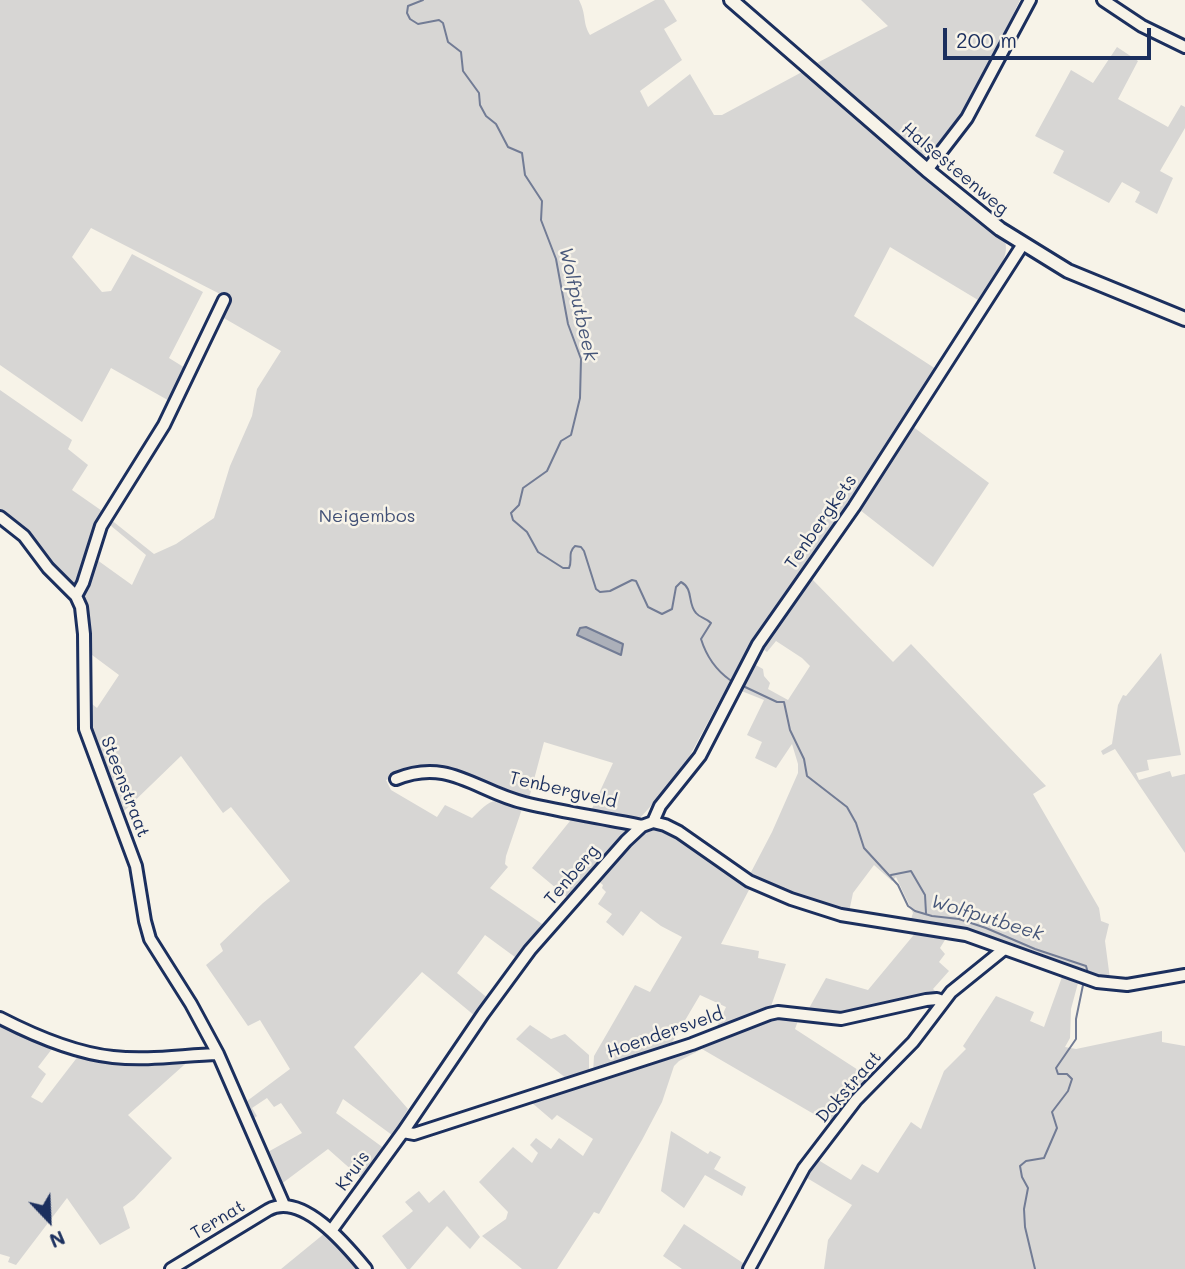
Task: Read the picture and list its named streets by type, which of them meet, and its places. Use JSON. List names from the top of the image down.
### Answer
{
  "streets": {
    "main road": ["Halsesteenweg"],
    "street": [
      "Tenbergkets",
      "Steenstraat",
      "Tenbergveld",
      "Tenberg",
      "Hoendersveld",
      "Dokstraat",
      "Kruis",
      "Ternat"
    ]
  },
  "crossings": [
    ["Halsesteenweg", "Tenbergkets"],
    ["Tenbergkets", "Tenbergveld"],
    ["Tenbergkets", "Tenberg"],
    ["Steenstraat", "Ternat"],
    ["Tenbergveld", "Tenberg"],
    ["Tenberg", "Hoendersveld"],
    ["Tenberg", "Kruis"],
    ["Hoendersveld", "Dokstraat"],
    ["Hoendersveld", "Kruis"]
  ],
  "water": ["Wolfputbeek"],
  "parks": ["Neigembos"],
  "scale_bar": "200 m",
  "north": "bottom right"
}
